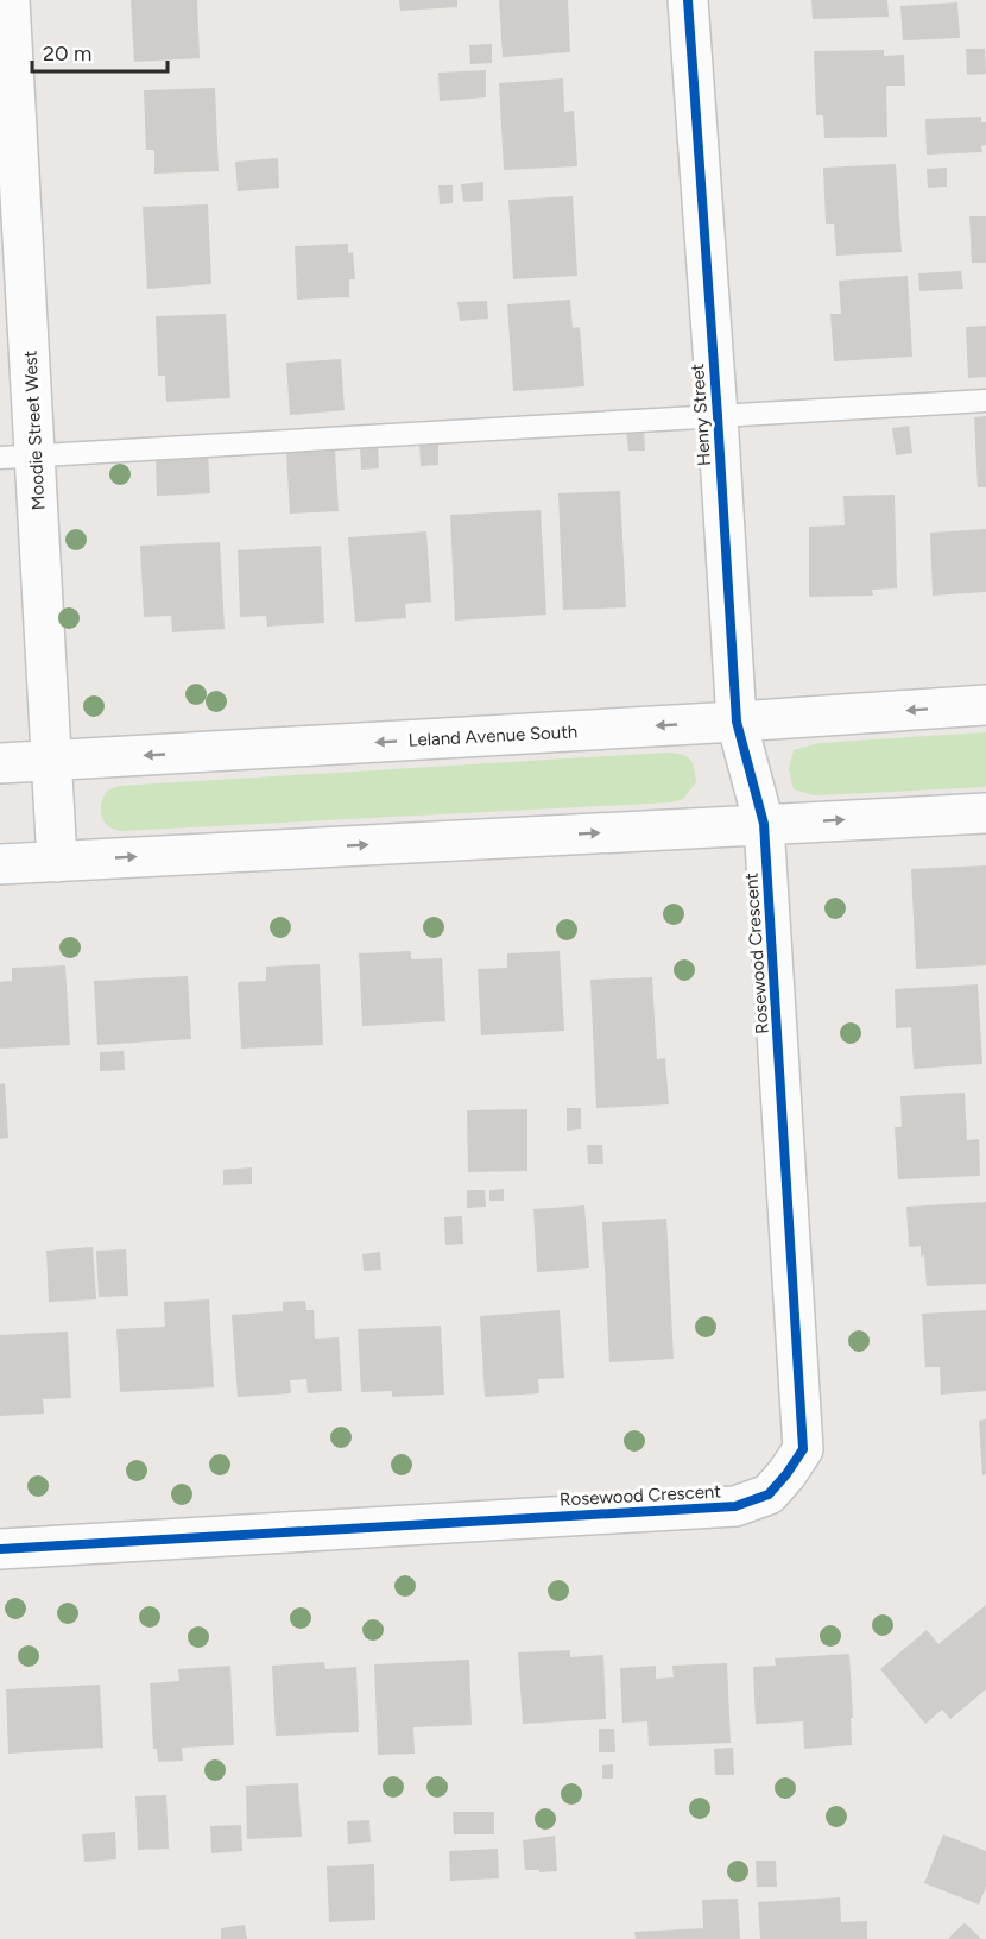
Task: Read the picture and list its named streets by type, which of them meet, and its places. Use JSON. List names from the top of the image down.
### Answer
{
  "streets": {
    "street": [
      "Henry Street",
      "Moodie Street West",
      "Leland Avenue South",
      "Rosewood Crescent"
    ]
  },
  "crossings": [
    ["Henry Street", "Leland Avenue South"],
    ["Henry Street", "Rosewood Crescent"],
    ["Moodie Street West", "Leland Avenue South"]
  ],
  "scale_bar": "20 m"
}
